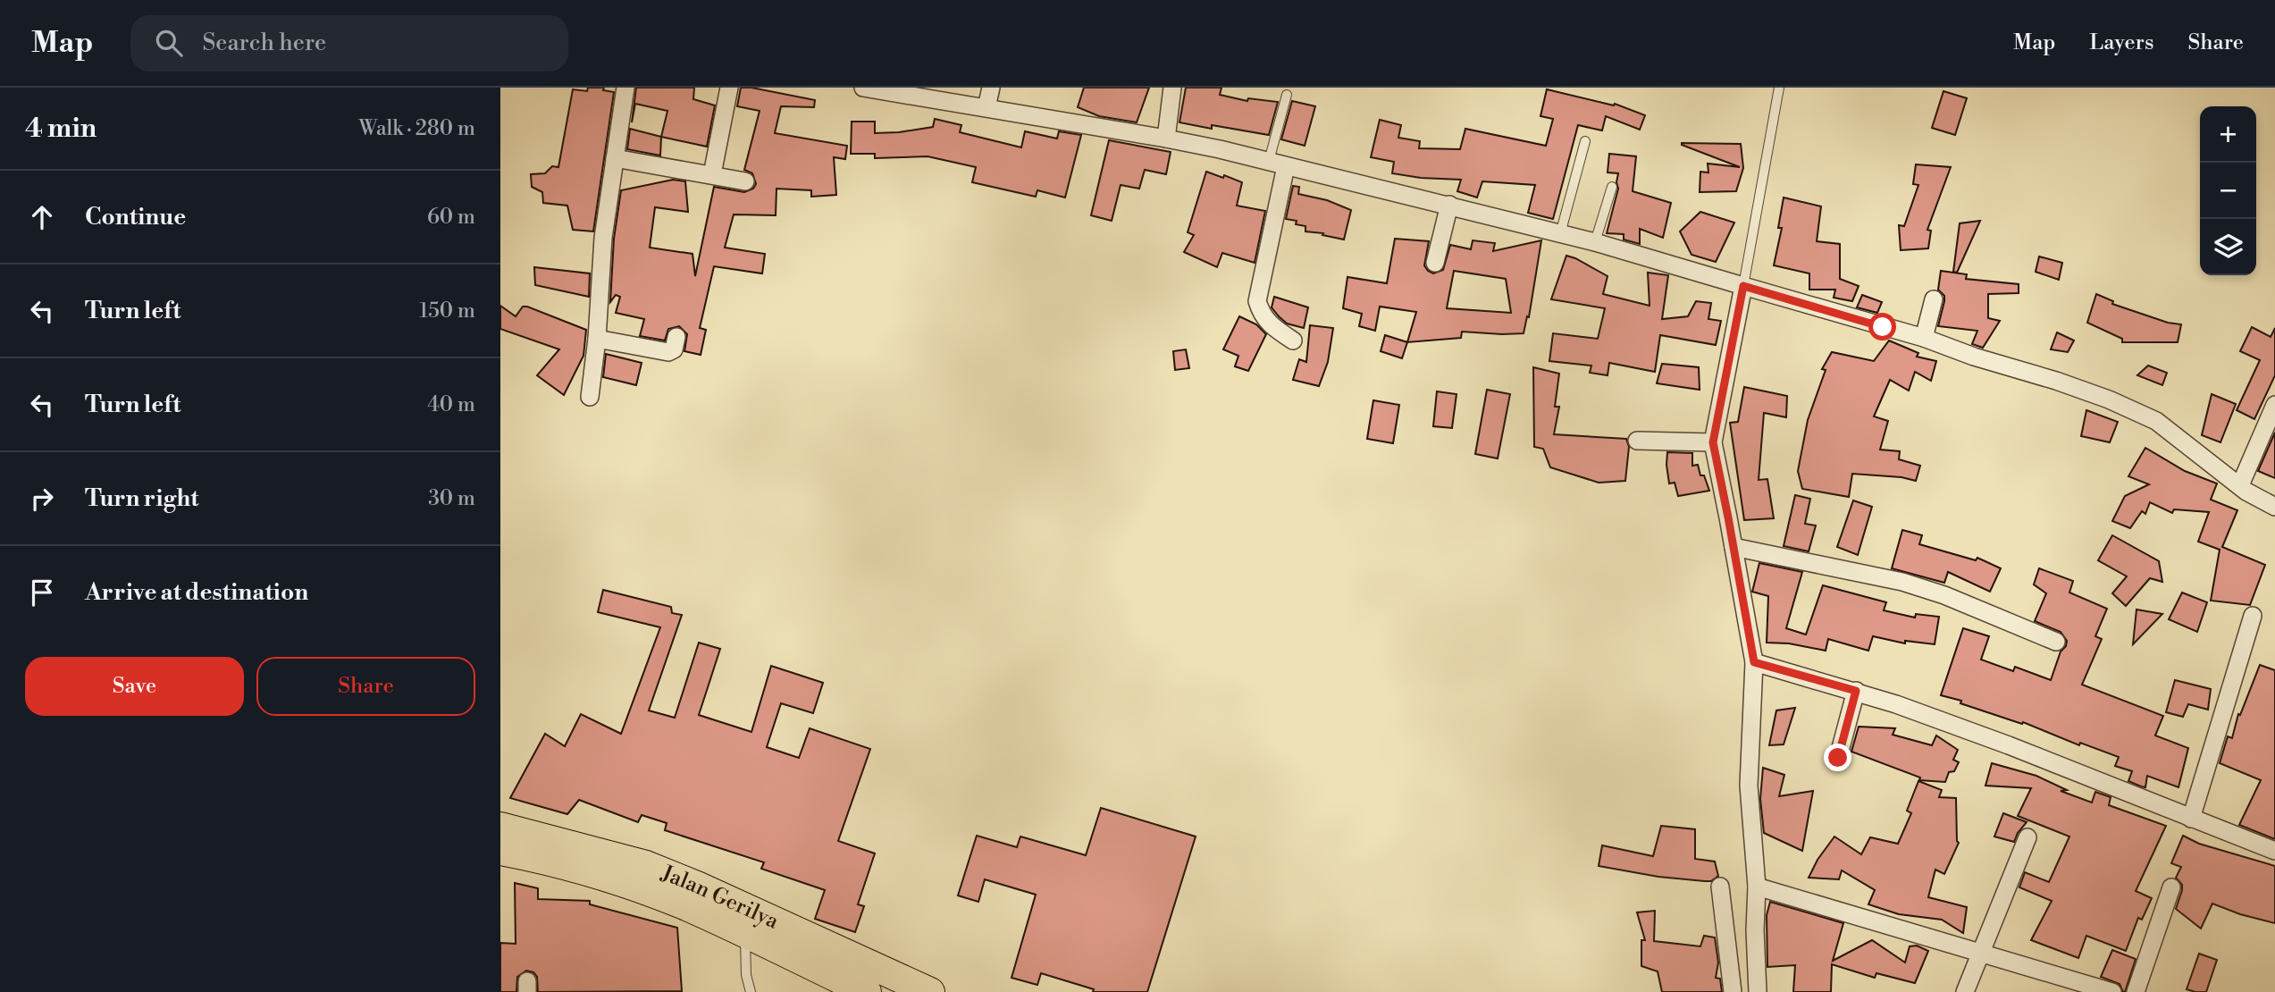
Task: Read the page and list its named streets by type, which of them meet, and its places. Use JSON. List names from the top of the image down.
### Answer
{
  "streets": {
    "highway": ["Jalan Gerilya"]
  },
  "page": {
    "header": "Map",
    "search": "Search here",
    "nav": ["Map", "Layers", "Share"],
    "heading": ["4 min", "Walk · 280 m"],
    "map_buttons": ["+", "−"],
    "list": [
      ["Continue", "60 m"],
      ["Turn left", "150 m"],
      ["Turn left", "40 m"],
      ["Turn right", "30 m"],
      "Arrive at destination"
    ],
    "buttons": ["Save", "Share"]
  }
}
